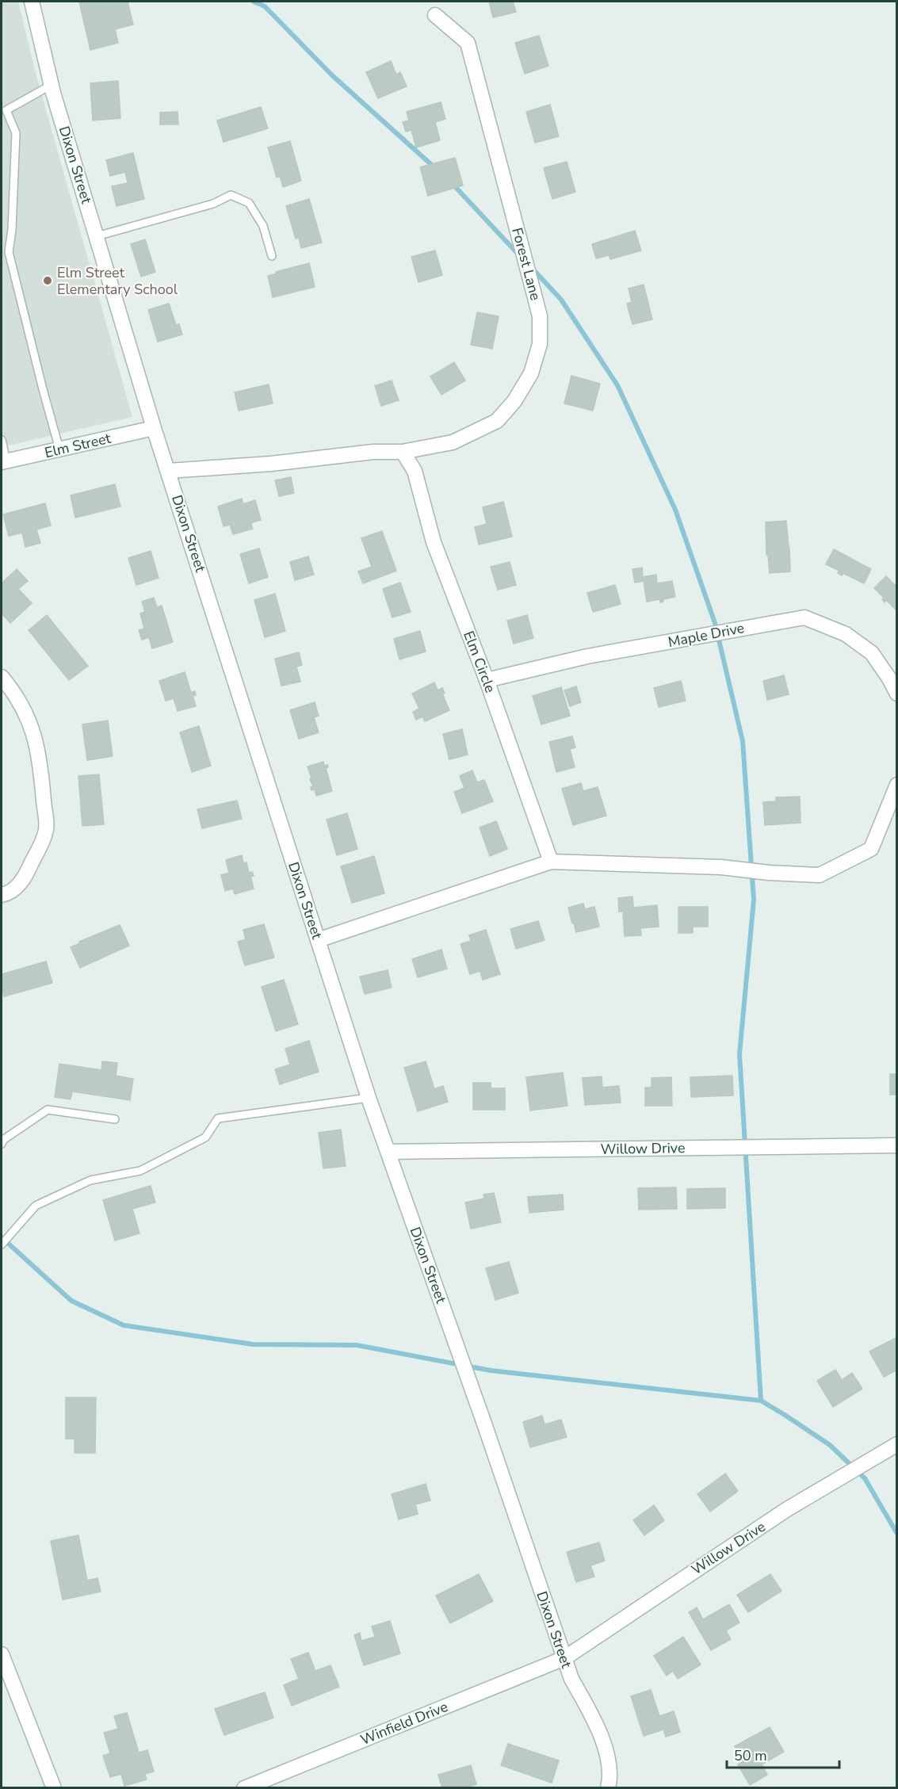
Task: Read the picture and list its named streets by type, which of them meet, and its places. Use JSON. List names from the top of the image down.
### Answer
{
  "streets": {
    "street": [
      "Dixon Street",
      "Forest Lane",
      "Elm Street",
      "Maple Drive",
      "Elm Circle",
      "Willow Drive",
      "Winfield Drive"
    ]
  },
  "crossings": [
    ["Dixon Street", "Elm Street"],
    ["Dixon Street", "Willow Drive"],
    ["Dixon Street", "Winfield Drive"],
    ["Forest Lane", "Elm Circle"],
    ["Maple Drive", "Elm Circle"],
    ["Willow Drive", "Winfield Drive"]
  ],
  "places": ["Elm Street Elementary School"],
  "scale_bar": "50 m"
}
